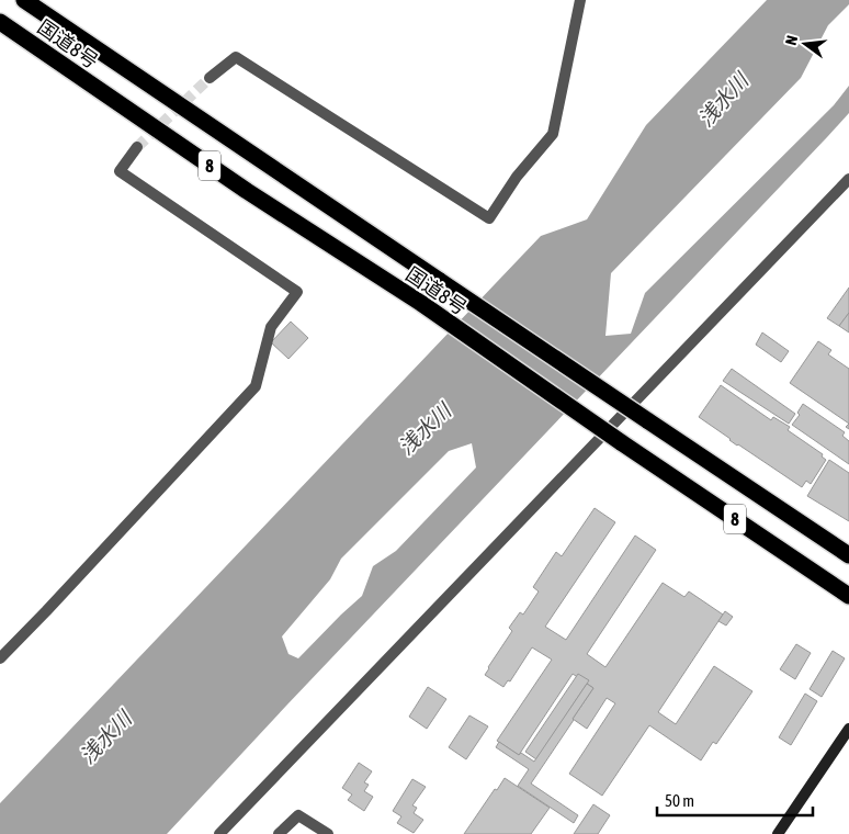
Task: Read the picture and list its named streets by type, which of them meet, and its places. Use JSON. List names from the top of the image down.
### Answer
{
  "streets": {
    "highway": ["国道8号", "8"]
  },
  "water": ["浅水川"],
  "scale_bar": "50 m",
  "north": "left"
}
